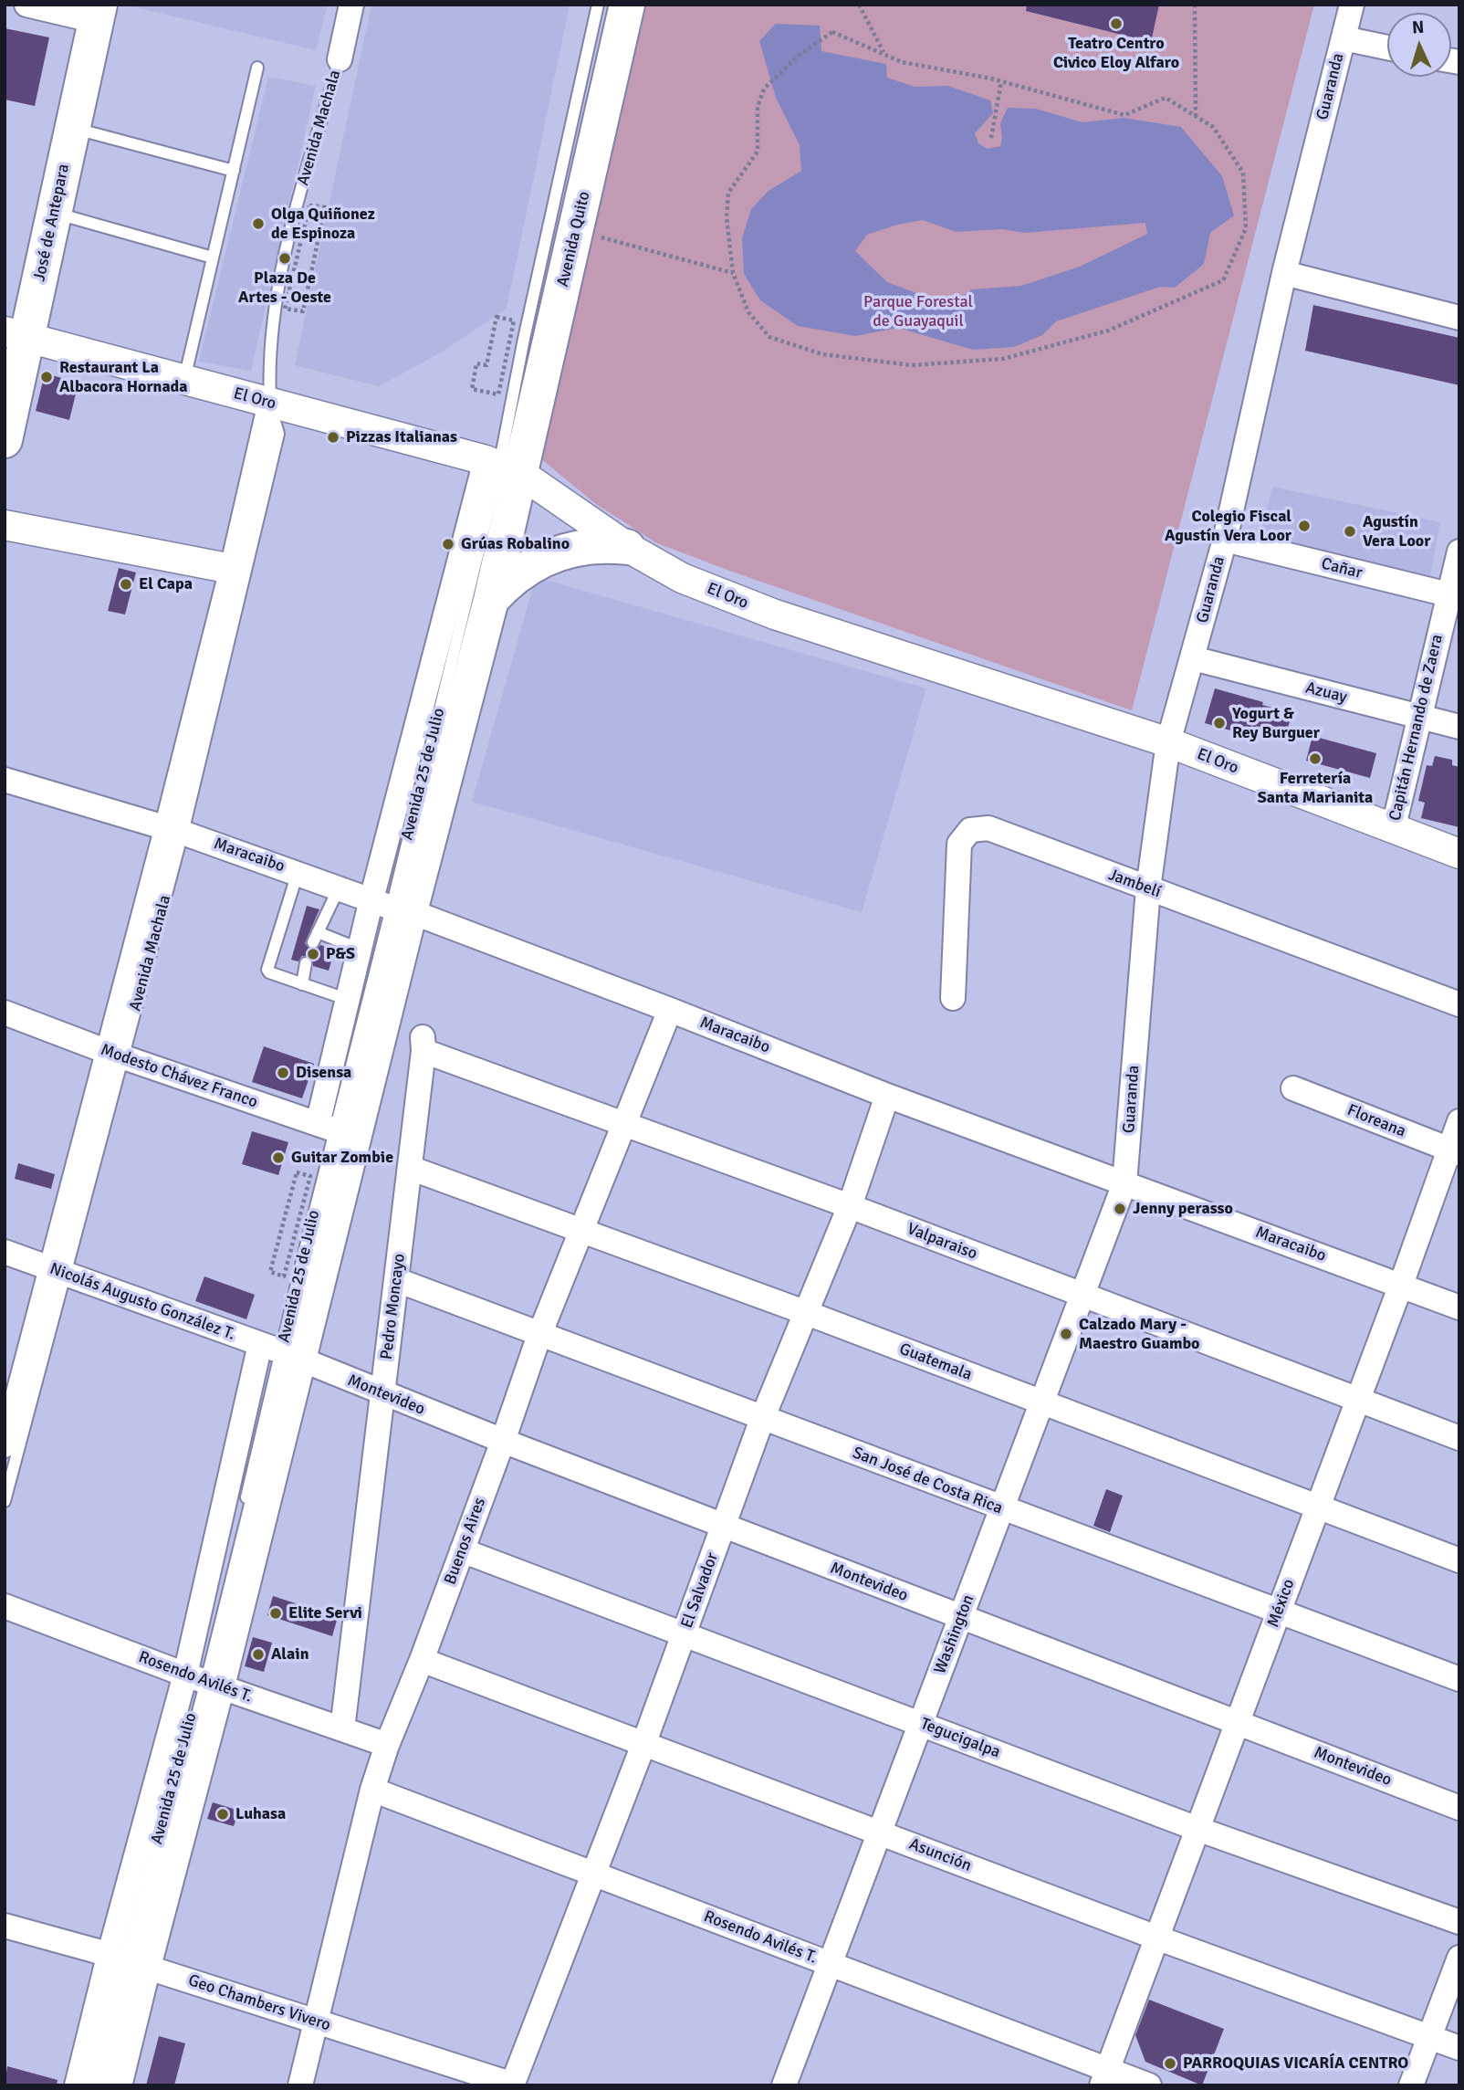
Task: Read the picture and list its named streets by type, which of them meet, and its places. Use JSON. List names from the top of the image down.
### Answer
{
  "streets": {
    "main road": ["José de Antepara", "Avenida Quito", "Avenida 25 de Julio"],
    "street": [
      "Guaranda",
      "Avenida Machala",
      "El Oro",
      "Cañar",
      "Azuay",
      "Capitán Hernando de Zaera",
      "Maracaibo",
      "Jambelí",
      "Modesto Chávez Franco",
      "Floreana",
      "Valparaiso",
      "Nicolás Augusto González T.",
      "Pedro Moncayo",
      "Guatemala",
      "Montevideo",
      "San José de Costa Rica",
      "Buenos Aires",
      "El Salvador",
      "México",
      "Washington",
      "Rosendo Avilés T.",
      "Tegucigalpa",
      "Asunción",
      "Geo Chambers Vivero"
    ]
  },
  "crossings": [
    ["Guaranda", "El Oro"],
    ["Guaranda", "Cañar"],
    ["Guaranda", "Azuay"],
    ["Guaranda", "Maracaibo"],
    ["Guaranda", "Jambelí"],
    ["Guaranda", "Washington"],
    ["Avenida Machala", "El Oro"],
    ["Avenida Machala", "Maracaibo"],
    ["Avenida Machala", "Modesto Chávez Franco"],
    ["Avenida Machala", "Nicolás Augusto González T."],
    ["José de Antepara", "El Oro"],
    ["Avenida Quito", "El Oro"],
    ["Avenida Quito", "Avenida 25 de Julio"],
    ["El Oro", "Capitán Hernando de Zaera"],
    ["El Oro", "Avenida 25 de Julio"],
    ["Cañar", "Capitán Hernando de Zaera"],
    ["Azuay", "Capitán Hernando de Zaera"],
    ["Avenida 25 de Julio", "Maracaibo"],
    ["Avenida 25 de Julio", "Modesto Chávez Franco"],
    ["Avenida 25 de Julio", "Nicolás Augusto González T."],
    ["Avenida 25 de Julio", "Montevideo"],
    ["Avenida 25 de Julio", "Rosendo Avilés T."],
    ["Avenida 25 de Julio", "Geo Chambers Vivero"],
    ["Maracaibo", "Buenos Aires"],
    ["Maracaibo", "El Salvador"],
    ["Maracaibo", "México"],
    ["Maracaibo", "Washington"],
    ["Floreana", "México"],
    ["Valparaiso", "Pedro Moncayo"],
    ["Valparaiso", "Buenos Aires"],
    ["Valparaiso", "El Salvador"],
    ["Valparaiso", "México"],
    ["Valparaiso", "Washington"],
    ["Nicolás Augusto González T.", "Montevideo"],
    ["Pedro Moncayo", "Guatemala"],
    ["Pedro Moncayo", "Montevideo"],
    ["Pedro Moncayo", "San José de Costa Rica"],
    ["Pedro Moncayo", "Rosendo Avilés T."],
    ["Guatemala", "Buenos Aires"],
    ["Guatemala", "El Salvador"],
    ["Guatemala", "México"],
    ["Guatemala", "Washington"],
    ["Montevideo", "Buenos Aires"],
    ["Montevideo", "El Salvador"],
    ["Montevideo", "México"],
    ["Montevideo", "Washington"],
    ["San José de Costa Rica", "Buenos Aires"],
    ["San José de Costa Rica", "El Salvador"],
    ["San José de Costa Rica", "México"],
    ["San José de Costa Rica", "Washington"],
    ["Buenos Aires", "Rosendo Avilés T."],
    ["Buenos Aires", "Tegucigalpa"],
    ["Buenos Aires", "Asunción"],
    ["Buenos Aires", "Geo Chambers Vivero"],
    ["El Salvador", "Rosendo Avilés T."],
    ["El Salvador", "Tegucigalpa"],
    ["El Salvador", "Asunción"],
    ["El Salvador", "Geo Chambers Vivero"],
    ["México", "Rosendo Avilés T."],
    ["México", "Tegucigalpa"],
    ["México", "Asunción"],
    ["Washington", "Rosendo Avilés T."],
    ["Washington", "Tegucigalpa"],
    ["Washington", "Asunción"]
  ],
  "parks": ["Parque Forestal de Guayaquil"],
  "places": [
    "Teatro Centro Civico Eloy Alfaro",
    "Olga Quiñonez de Espinoza",
    "Plaza De Artes - Oeste",
    "Restaurant La Albacora Hornada",
    "Pizzas Italianas",
    "Colegio Fiscal Agustín Vera Loor",
    "Agustín Vera Loor",
    "Grúas Robalino",
    "El Capa",
    "Yogurt & Rey Burguer",
    "Ferretería Santa Marianita",
    "P&S",
    "Disensa",
    "Guitar Zombie",
    "Jenny perasso",
    "Calzado Mary - Maestro Guambo",
    "Elite Servi",
    "Alain",
    "Luhasa",
    "PARROQUIAS VICARÍA CENTRO"
  ],
  "north": "top"
}
